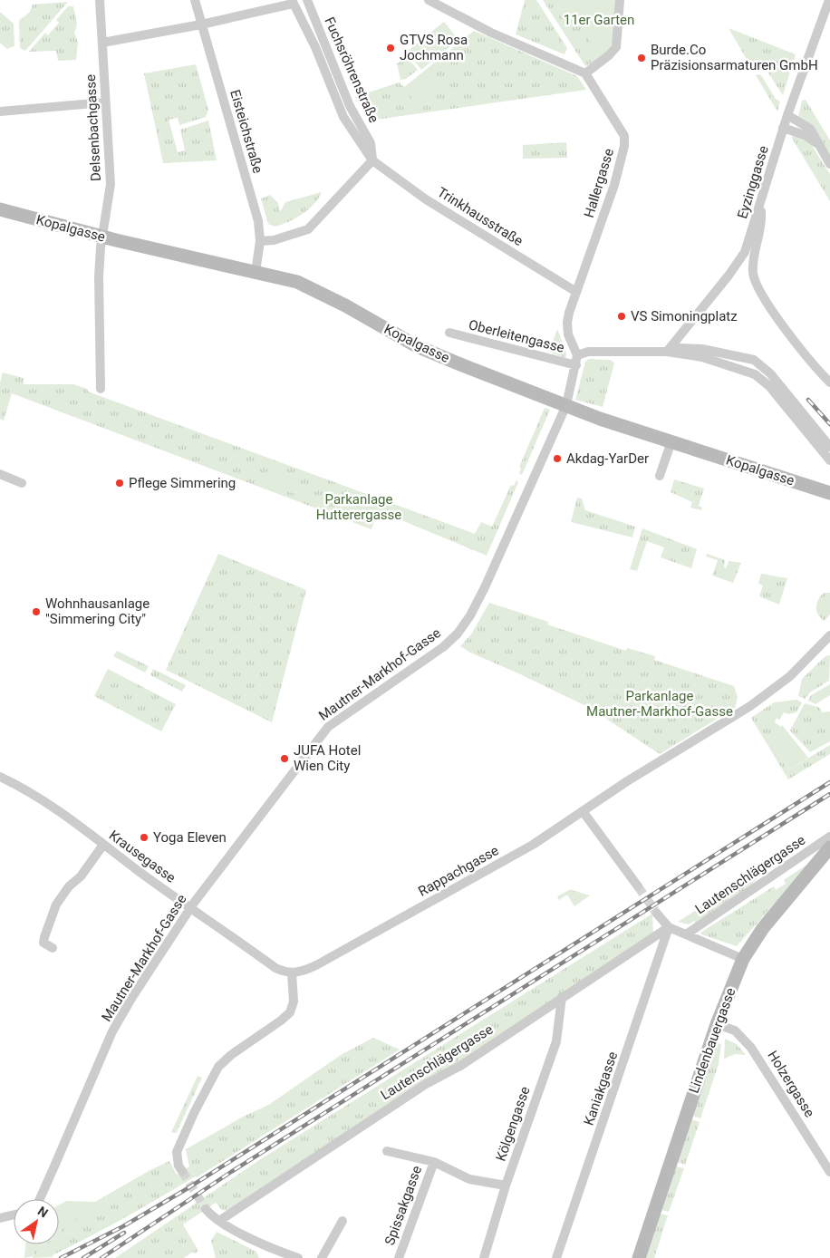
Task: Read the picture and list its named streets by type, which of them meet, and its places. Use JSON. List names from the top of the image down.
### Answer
{
  "streets": {
    "street": [
      "Fuchsröhrenstraße",
      "Delsenbachgasse",
      "Eisteichstraße",
      "Eyzinggasse",
      "Hallergasse",
      "Trinkhausstraße",
      "Kopalgasse",
      "Oberleitengasse",
      "Mautner-Markhof-Gasse",
      "Krausegasse",
      "Rappachgasse",
      "Lautenschlägergasse",
      "Lindenbauergasse",
      "Holzergasse",
      "Kaniakgasse",
      "Kölgengasse",
      "Spissakgasse"
    ]
  },
  "crossings": [
    ["Fuchsröhrenstraße", "Trinkhausstraße"],
    ["Delsenbachgasse", "Kopalgasse"],
    ["Eisteichstraße", "Kopalgasse"],
    ["Hallergasse", "Trinkhausstraße"],
    ["Hallergasse", "Oberleitengasse"],
    ["Hallergasse", "Mautner-Markhof-Gasse"],
    ["Kopalgasse", "Mautner-Markhof-Gasse"],
    ["Oberleitengasse", "Mautner-Markhof-Gasse"],
    ["Mautner-Markhof-Gasse", "Krausegasse"],
    ["Krausegasse", "Rappachgasse"],
    ["Lautenschlägergasse", "Kaniakgasse"],
    ["Lautenschlägergasse", "Kölgengasse"],
    ["Lindenbauergasse", "Holzergasse"]
  ],
  "parks": ["11er Garten", "Parkanlage Hutterergasse", "Parkanlage Mautner-Markhof-Gasse"],
  "places": [
    "GTVS Rosa Jochmann",
    "Burde.Co Präzisionsarmaturen GmbH",
    "VS Simoningplatz",
    "Akdag-YarDer",
    "Pflege Simmering",
    "Wohnhausanlage \"Simmering City\"",
    "JUFA Hotel Wien City",
    "Yoga Eleven"
  ],
  "north": "top right"
}
